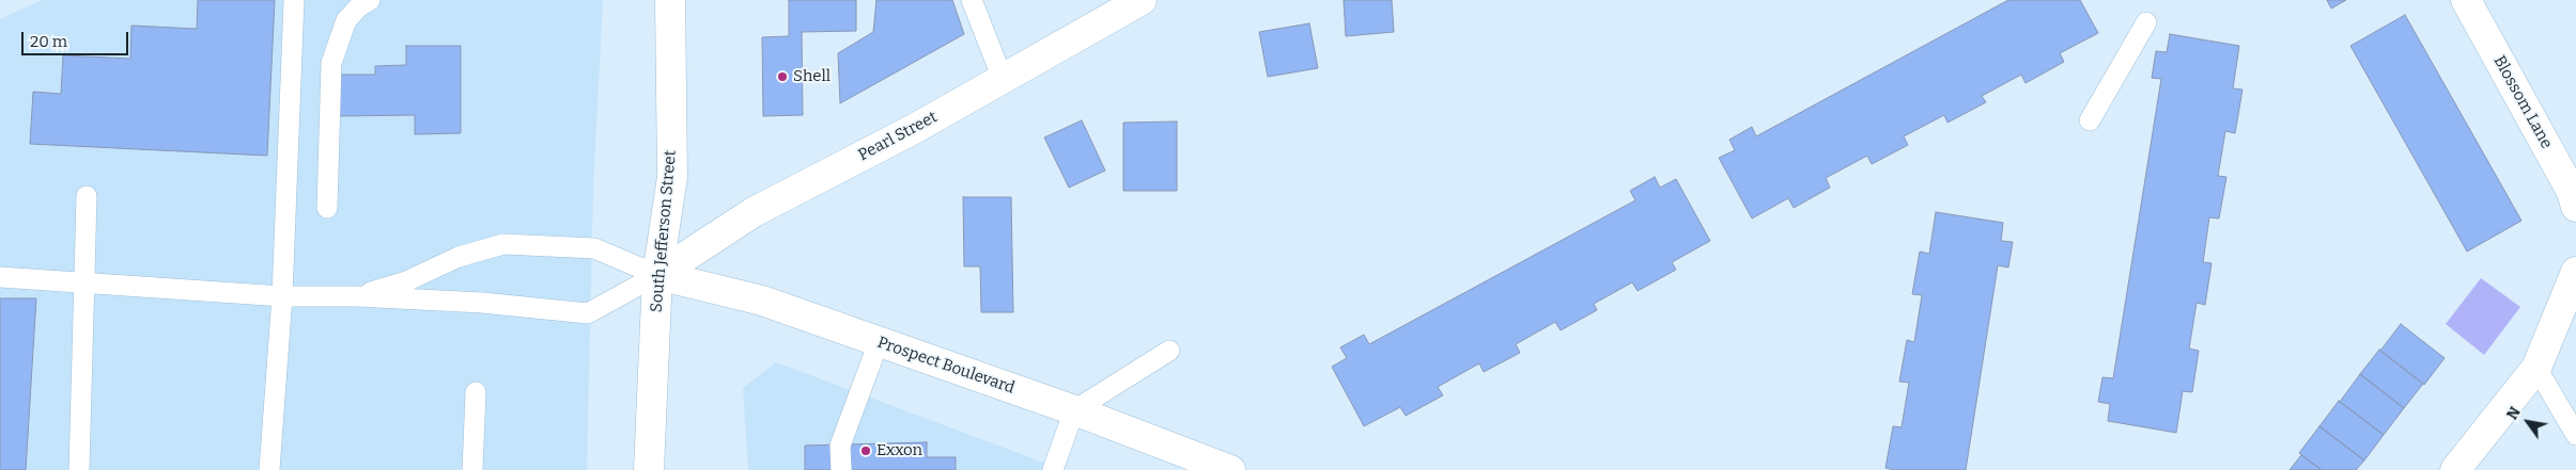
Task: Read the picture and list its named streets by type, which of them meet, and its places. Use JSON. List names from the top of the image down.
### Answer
{
  "streets": {
    "street": [
      "Blossom Lane",
      "Pearl Street",
      "South Jefferson Street",
      "Prospect Boulevard"
    ]
  },
  "crossings": [
    ["Pearl Street", "South Jefferson Street"],
    ["Pearl Street", "Prospect Boulevard"],
    ["South Jefferson Street", "Prospect Boulevard"]
  ],
  "places": ["Shell", "Exxon"],
  "scale_bar": "20 m",
  "north": "top left"
}
